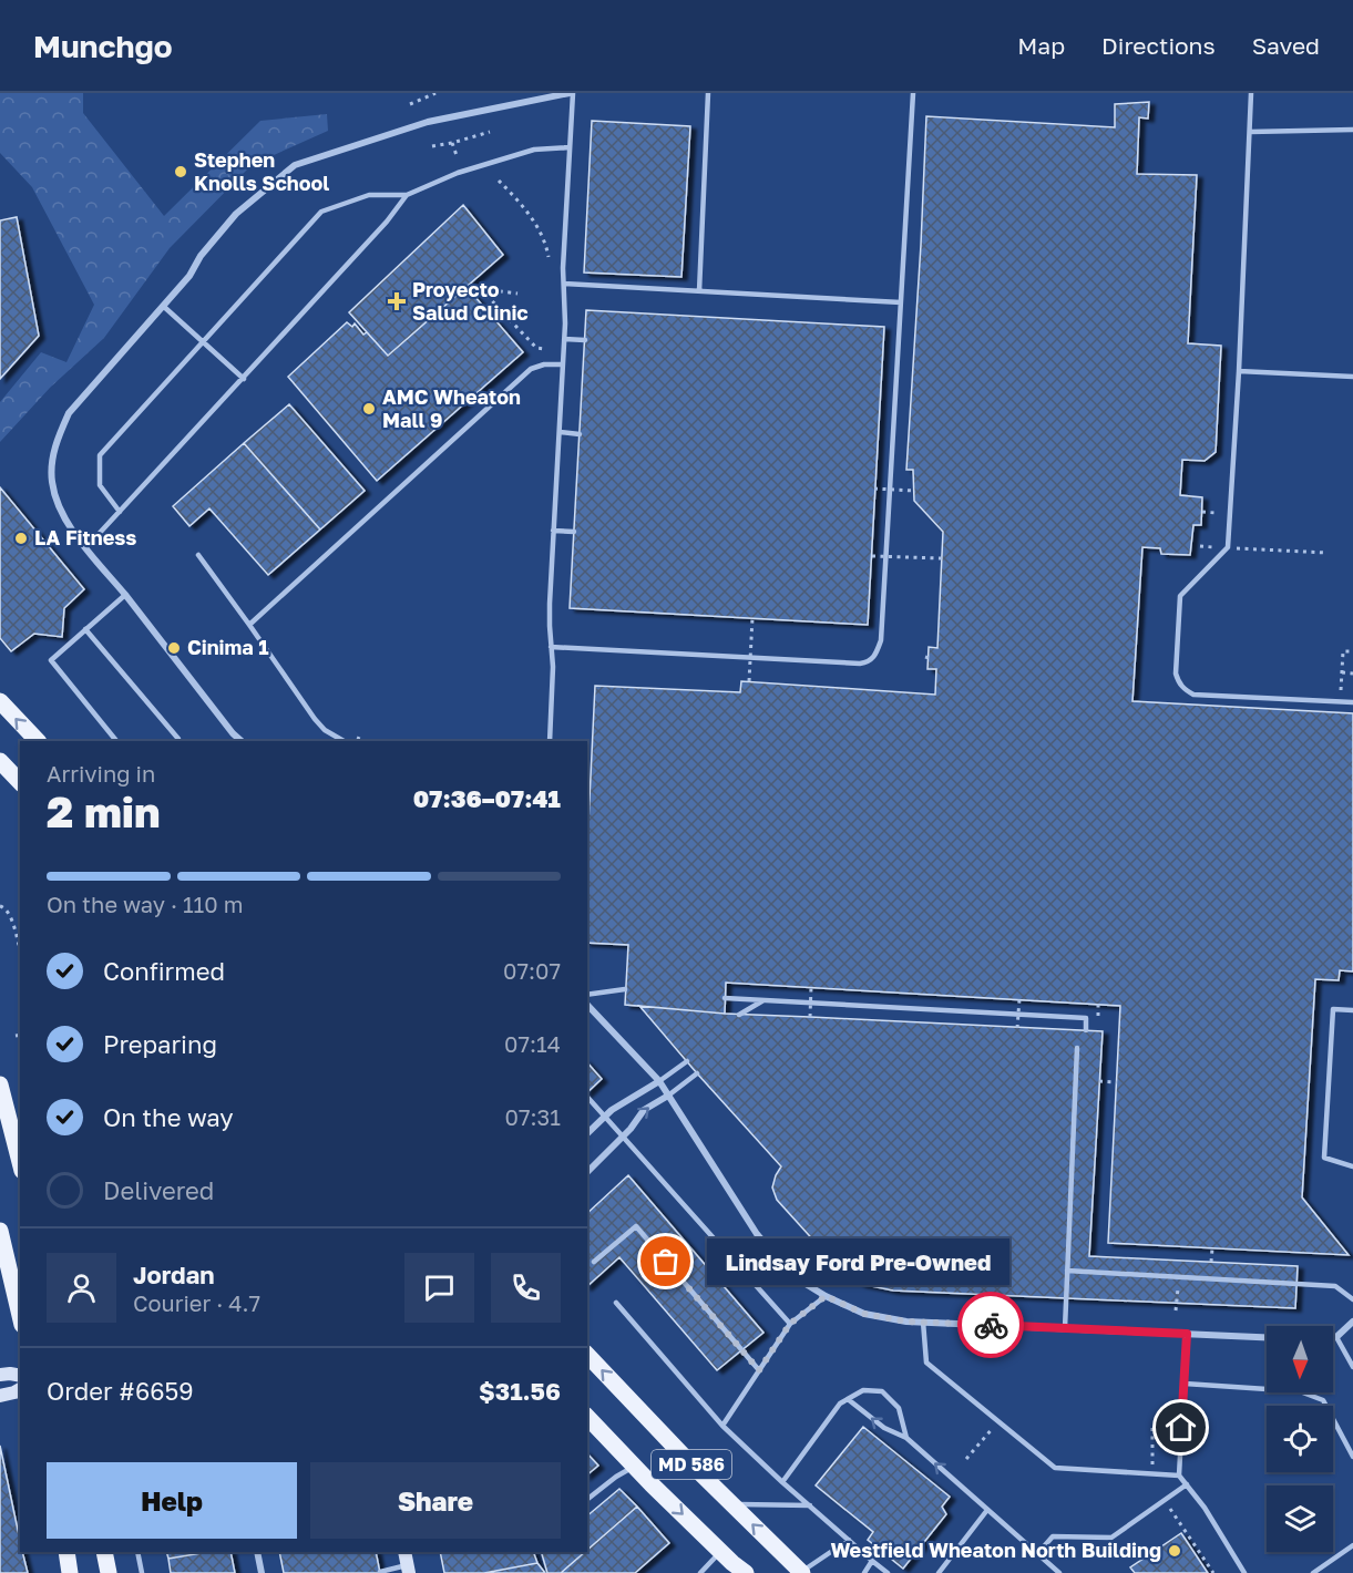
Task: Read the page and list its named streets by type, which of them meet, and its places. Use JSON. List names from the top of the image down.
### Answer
{
  "streets": {
    "main road": ["MD 586"]
  },
  "places": {
    "other": [
      "Stephen Knolls School",
      "AMC Wheaton Mall 9",
      "LA Fitness",
      "Cinima 1",
      "Lindsay Ford Pre-Owned",
      "Westfield Wheaton North Building"
    ],
    "health": ["Proyecto Salud Clinic"]
  },
  "north": "bottom",
  "page": {
    "header": "Munchgo",
    "nav": ["Map", "Directions", "Saved"],
    "heading": ["2 min", "Arriving in", "07:36–07:41"],
    "panel": [
      "Jordan",
      "Courier · 4.7",
      "Order #6659",
      "$31.56"
    ],
    "bar": "On the way · 110 m",
    "list": [
      ["Confirmed", "07:07"],
      ["Preparing", "07:14"],
      ["On the way", "07:31"],
      "Delivered"
    ],
    "bubble": "Lindsay Ford Pre-Owned",
    "buttons": ["Help", "Share"]
  }
}
